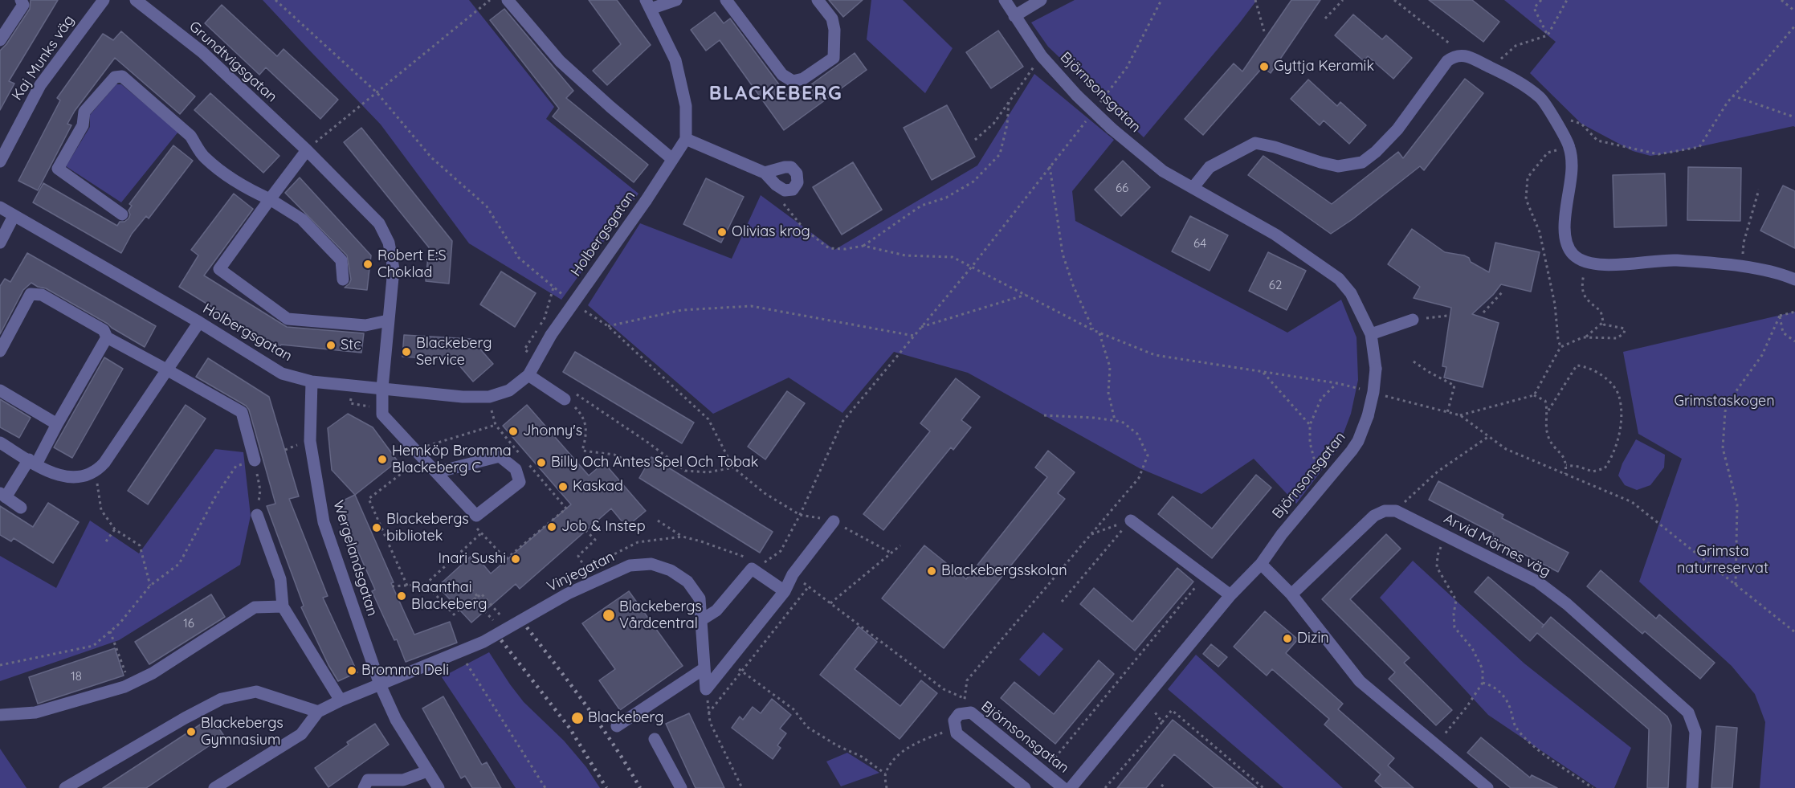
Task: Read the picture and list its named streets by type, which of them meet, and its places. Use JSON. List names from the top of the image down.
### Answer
{
  "streets": {
    "street": [
      "Kaj Munks väg",
      "Grundtvigsgatan",
      "Björnsonsgatan",
      "Holbergsgatan",
      "Arvid Mörnes väg",
      "Wergelandsgatan",
      "Vinjegatan"
    ]
  },
  "crossings": [
    ["Grundtvigsgatan", "Holbergsgatan"],
    ["Holbergsgatan", "Wergelandsgatan"],
    ["Wergelandsgatan", "Vinjegatan"]
  ],
  "districts": ["BLACKEBERG"],
  "parks": ["Grimstaskogen", "Grimsta naturreservat"],
  "places": [
    "Gyttja Keramik",
    "Olivias krog",
    "Robert E:S Choklad",
    "Stc",
    "Blackeberg Service",
    "Jhonny's",
    "Hemköp Bromma Blackeberg C",
    "Billy Och Antes Spel Och Tobak",
    "Kaskad",
    "Job & Instep",
    "Blackebergs bibliotek",
    "Inari Sushi",
    "Blackebergsskolan",
    "Raanthai Blackeberg",
    "Blackebergs Vårdcentral",
    "Dizin",
    "Bromma Deli",
    "Blackeberg",
    "Blackebergs Gymnasium"
  ],
  "house_numbers": [
    "66",
    "64",
    "62",
    "16",
    "18"
  ]
}
